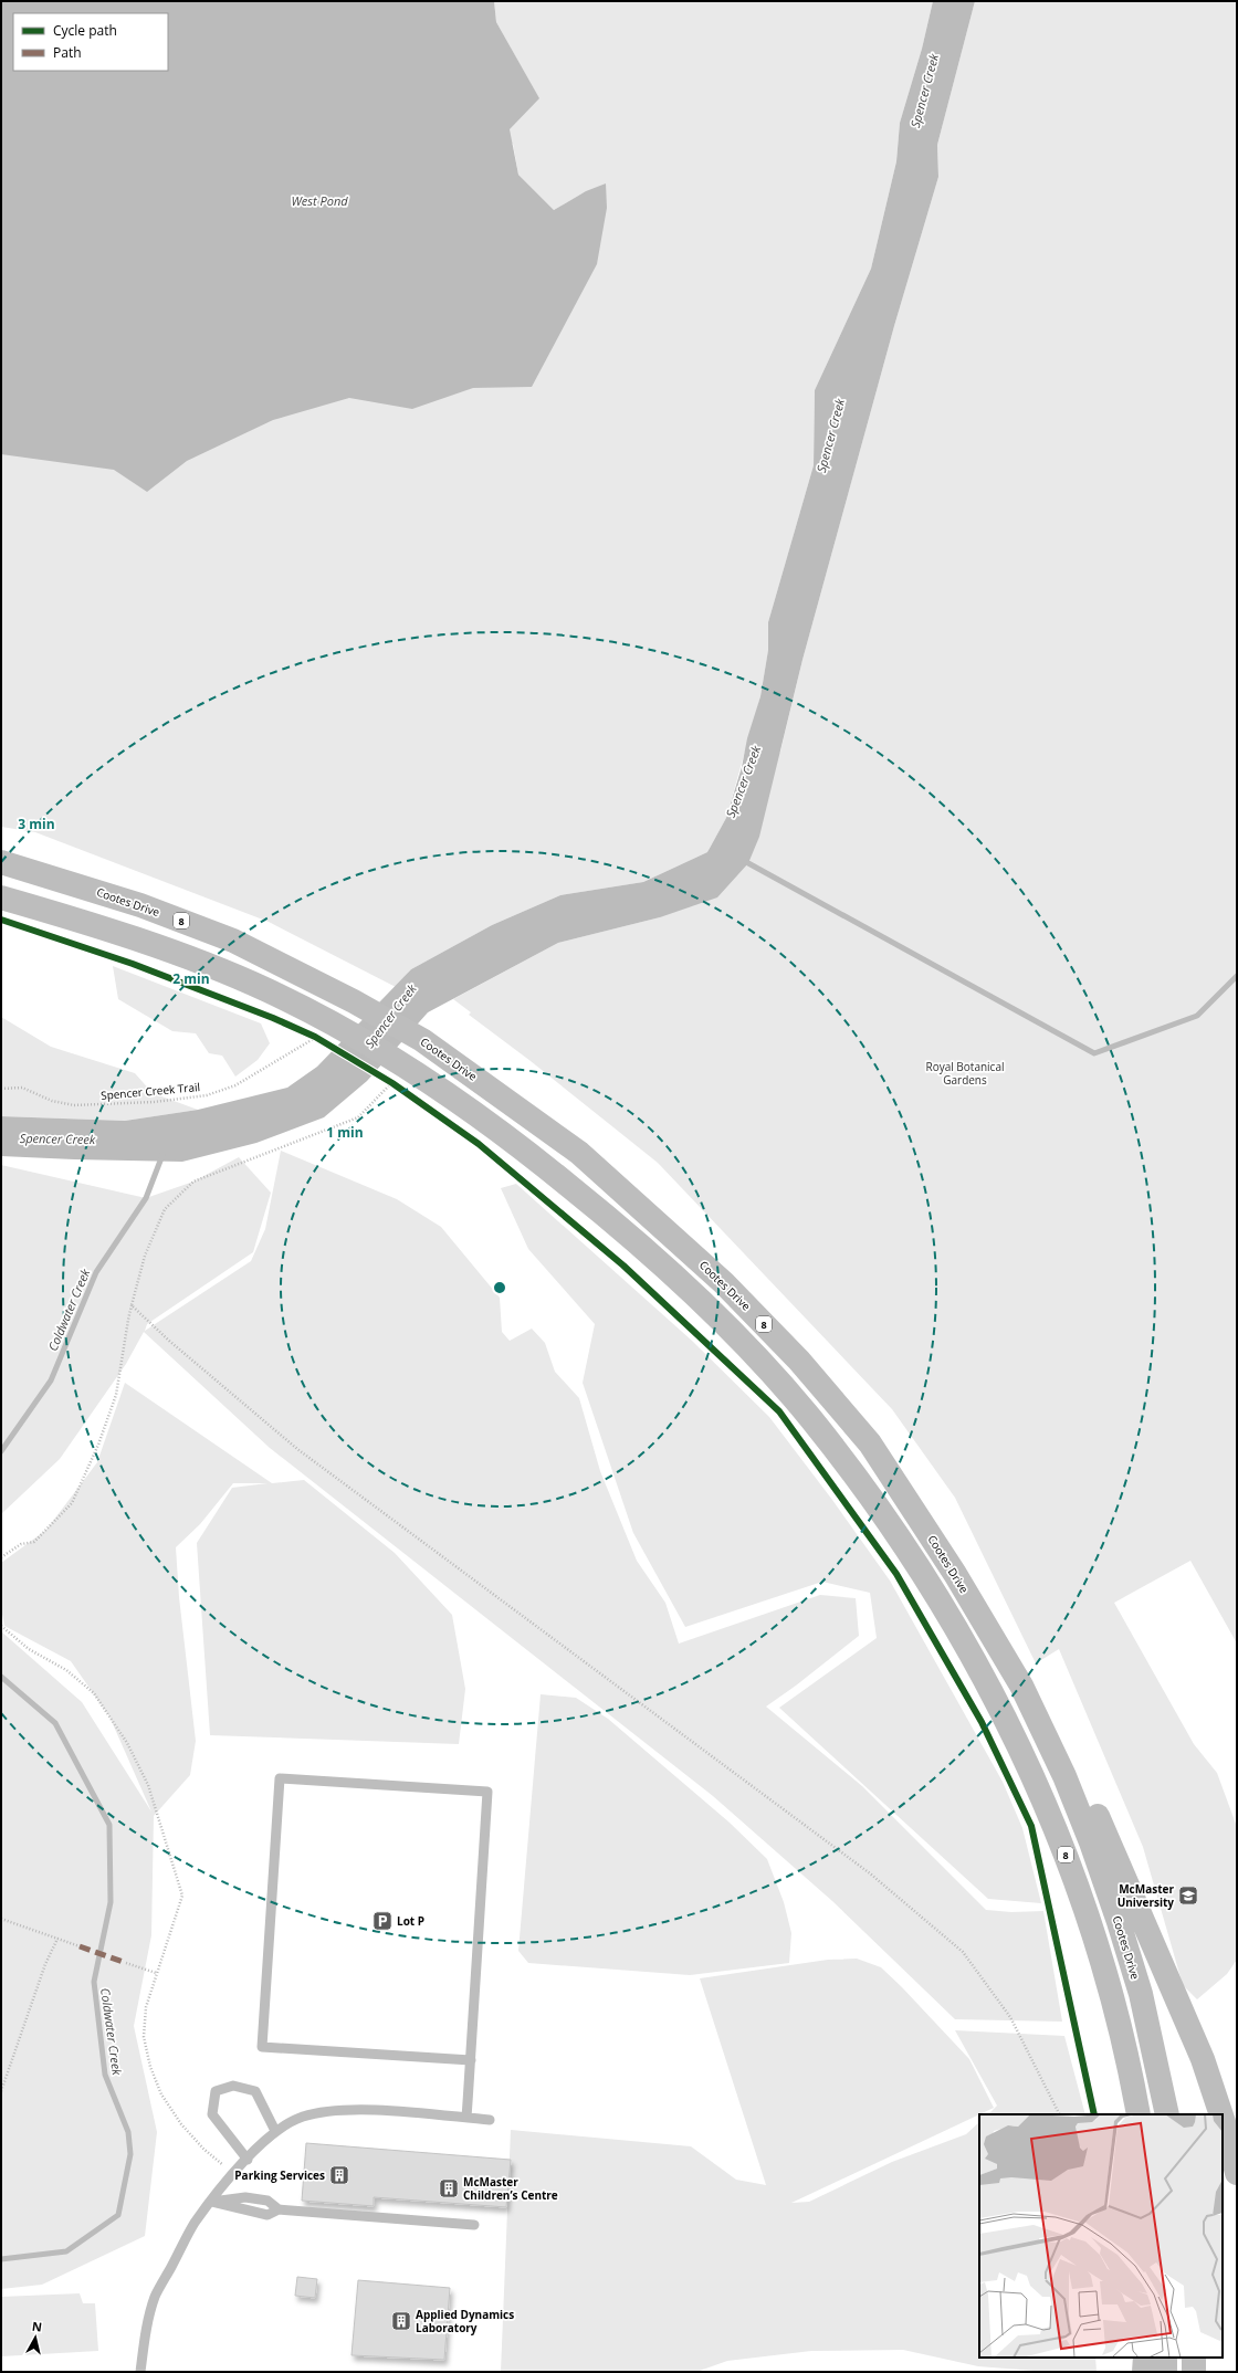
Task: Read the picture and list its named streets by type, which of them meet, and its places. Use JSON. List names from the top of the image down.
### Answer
{
  "streets": {
    "main road": ["Cootes Drive", "8"],
    "path": ["Spencer Creek Trail"]
  },
  "crossings": [
    ["8", "Spencer Creek Trail"]
  ],
  "water": ["Spencer Creek", "West Pond", "Coldwater Creek"],
  "parks": ["Royal Botanical Gardens"],
  "places": {
    "school or university": ["McMaster University"],
    "parking": ["Lot P"],
    "building": ["Parking Services", "McMaster Children’s Centre", "Applied Dynamics Laboratory"]
  },
  "legend": ["Cycle path", "Path"],
  "north": "top",
  "rings": ["3 min", "2 min", "1 min"]
}
